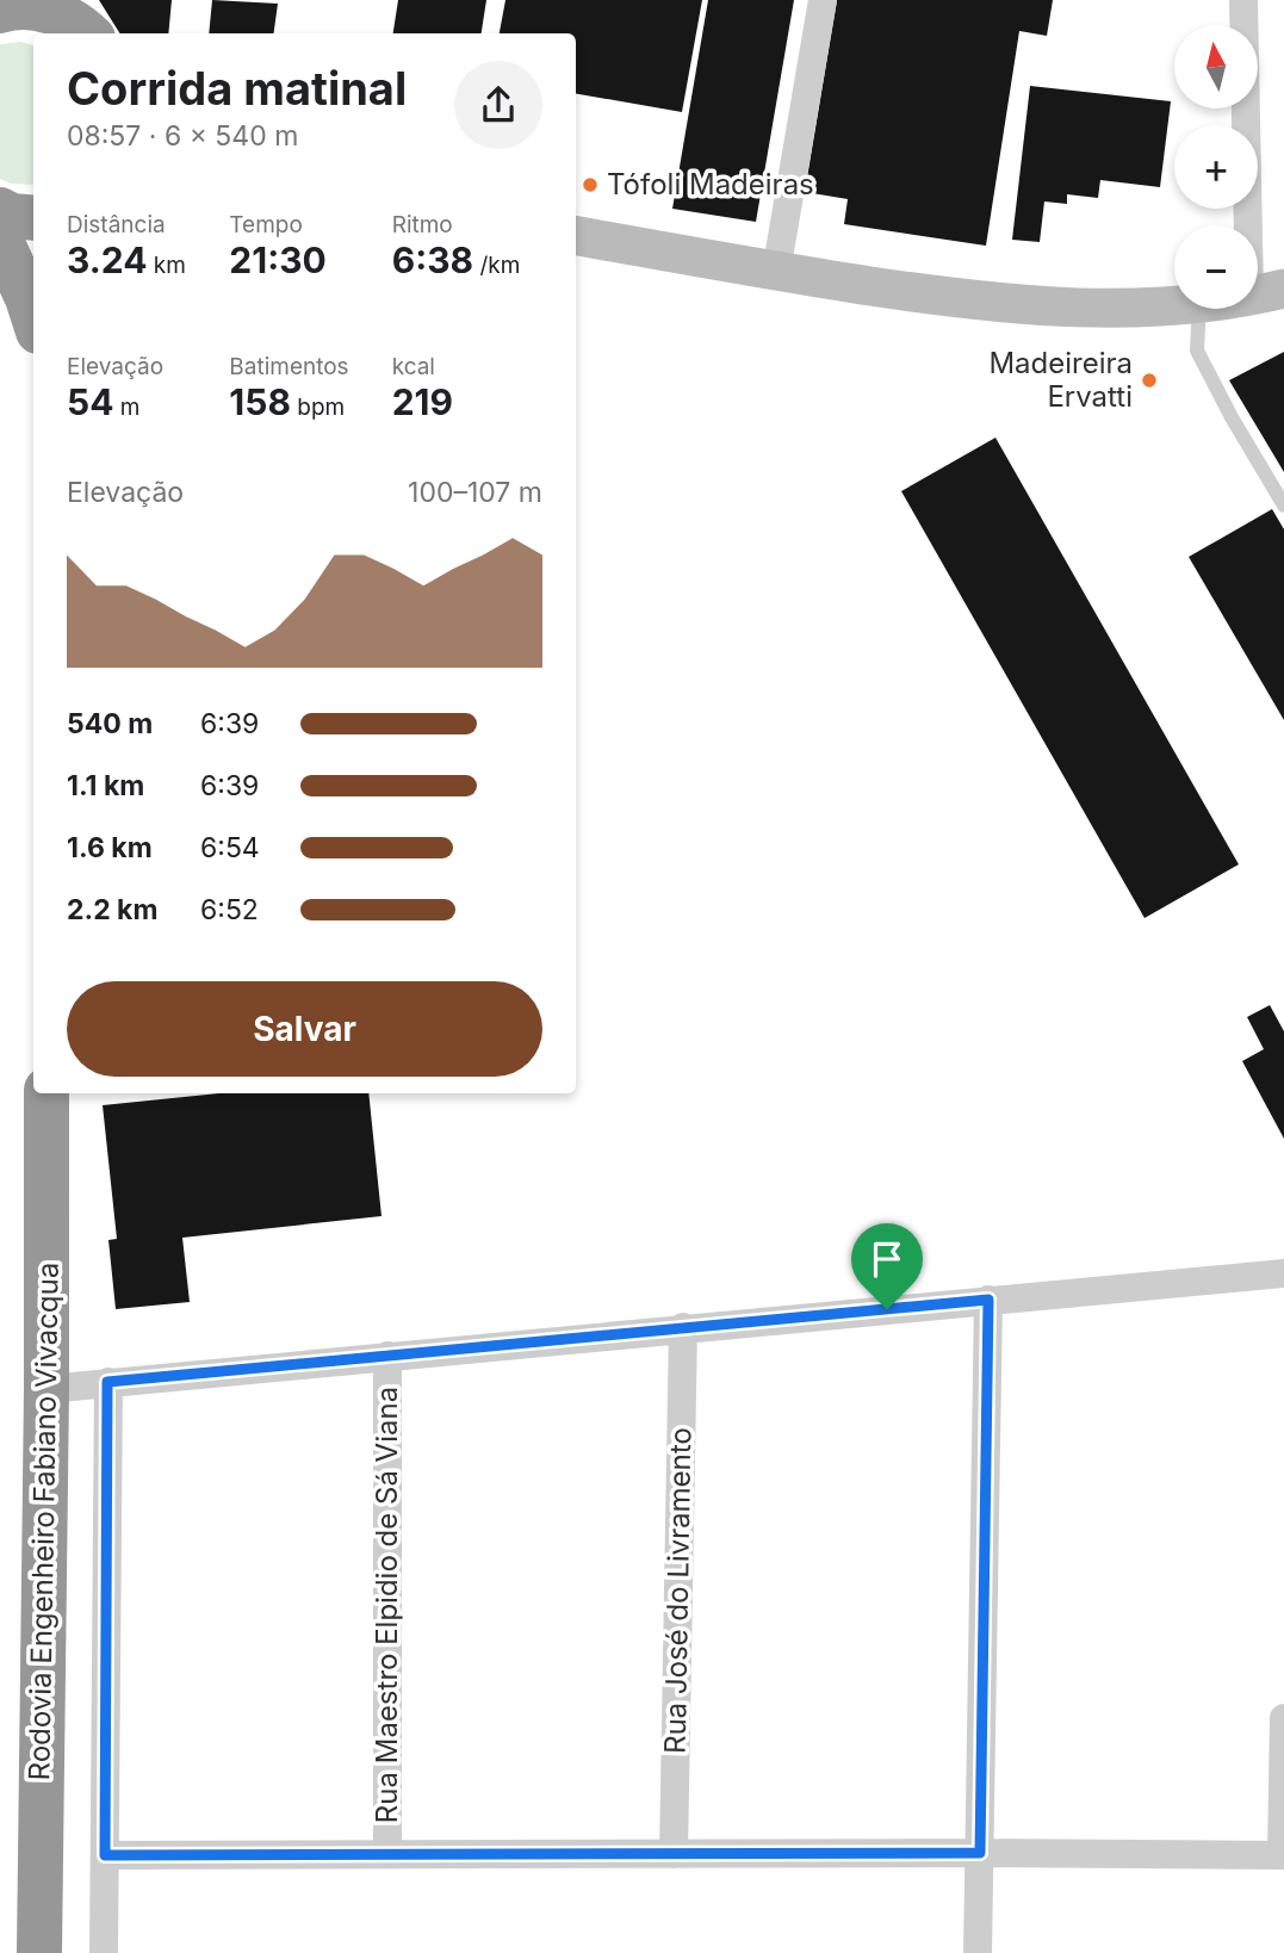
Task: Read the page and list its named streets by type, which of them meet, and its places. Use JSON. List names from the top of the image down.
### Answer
{
  "streets": {
    "highway": ["Rodovia Engenheiro Fabiano Vivacqua"],
    "street": ["Rua José do Livramento", "Rua Maestro Elpidio de Sá Viana"]
  },
  "places": ["Tófoli Madeiras", "Madeireira Ervatti"],
  "north": "top",
  "page": {
    "map_buttons": ["+", "−"],
    "heading": ["Corrida matinal", "08:57 · 6 × 540 m"],
    "stats": [
      ["Distância", "3.24 km"],
      ["Tempo", "21:30"],
      ["Ritmo", "6:38 /km"],
      ["Elevação", "54 m"],
      ["Batimentos", "158 bpm"],
      ["kcal", "219"]
    ],
    "chart": ["Elevação", "100–107 m"],
    "list": [
      {
        "name": "540 m",
        "note": "6:39"
      },
      {
        "name": "1.1 km",
        "note": "6:39"
      },
      {
        "name": "1.6 km",
        "note": "6:54"
      },
      {
        "name": "2.2 km",
        "note": "6:52"
      }
    ],
    "buttons": "Salvar"
  }
}
